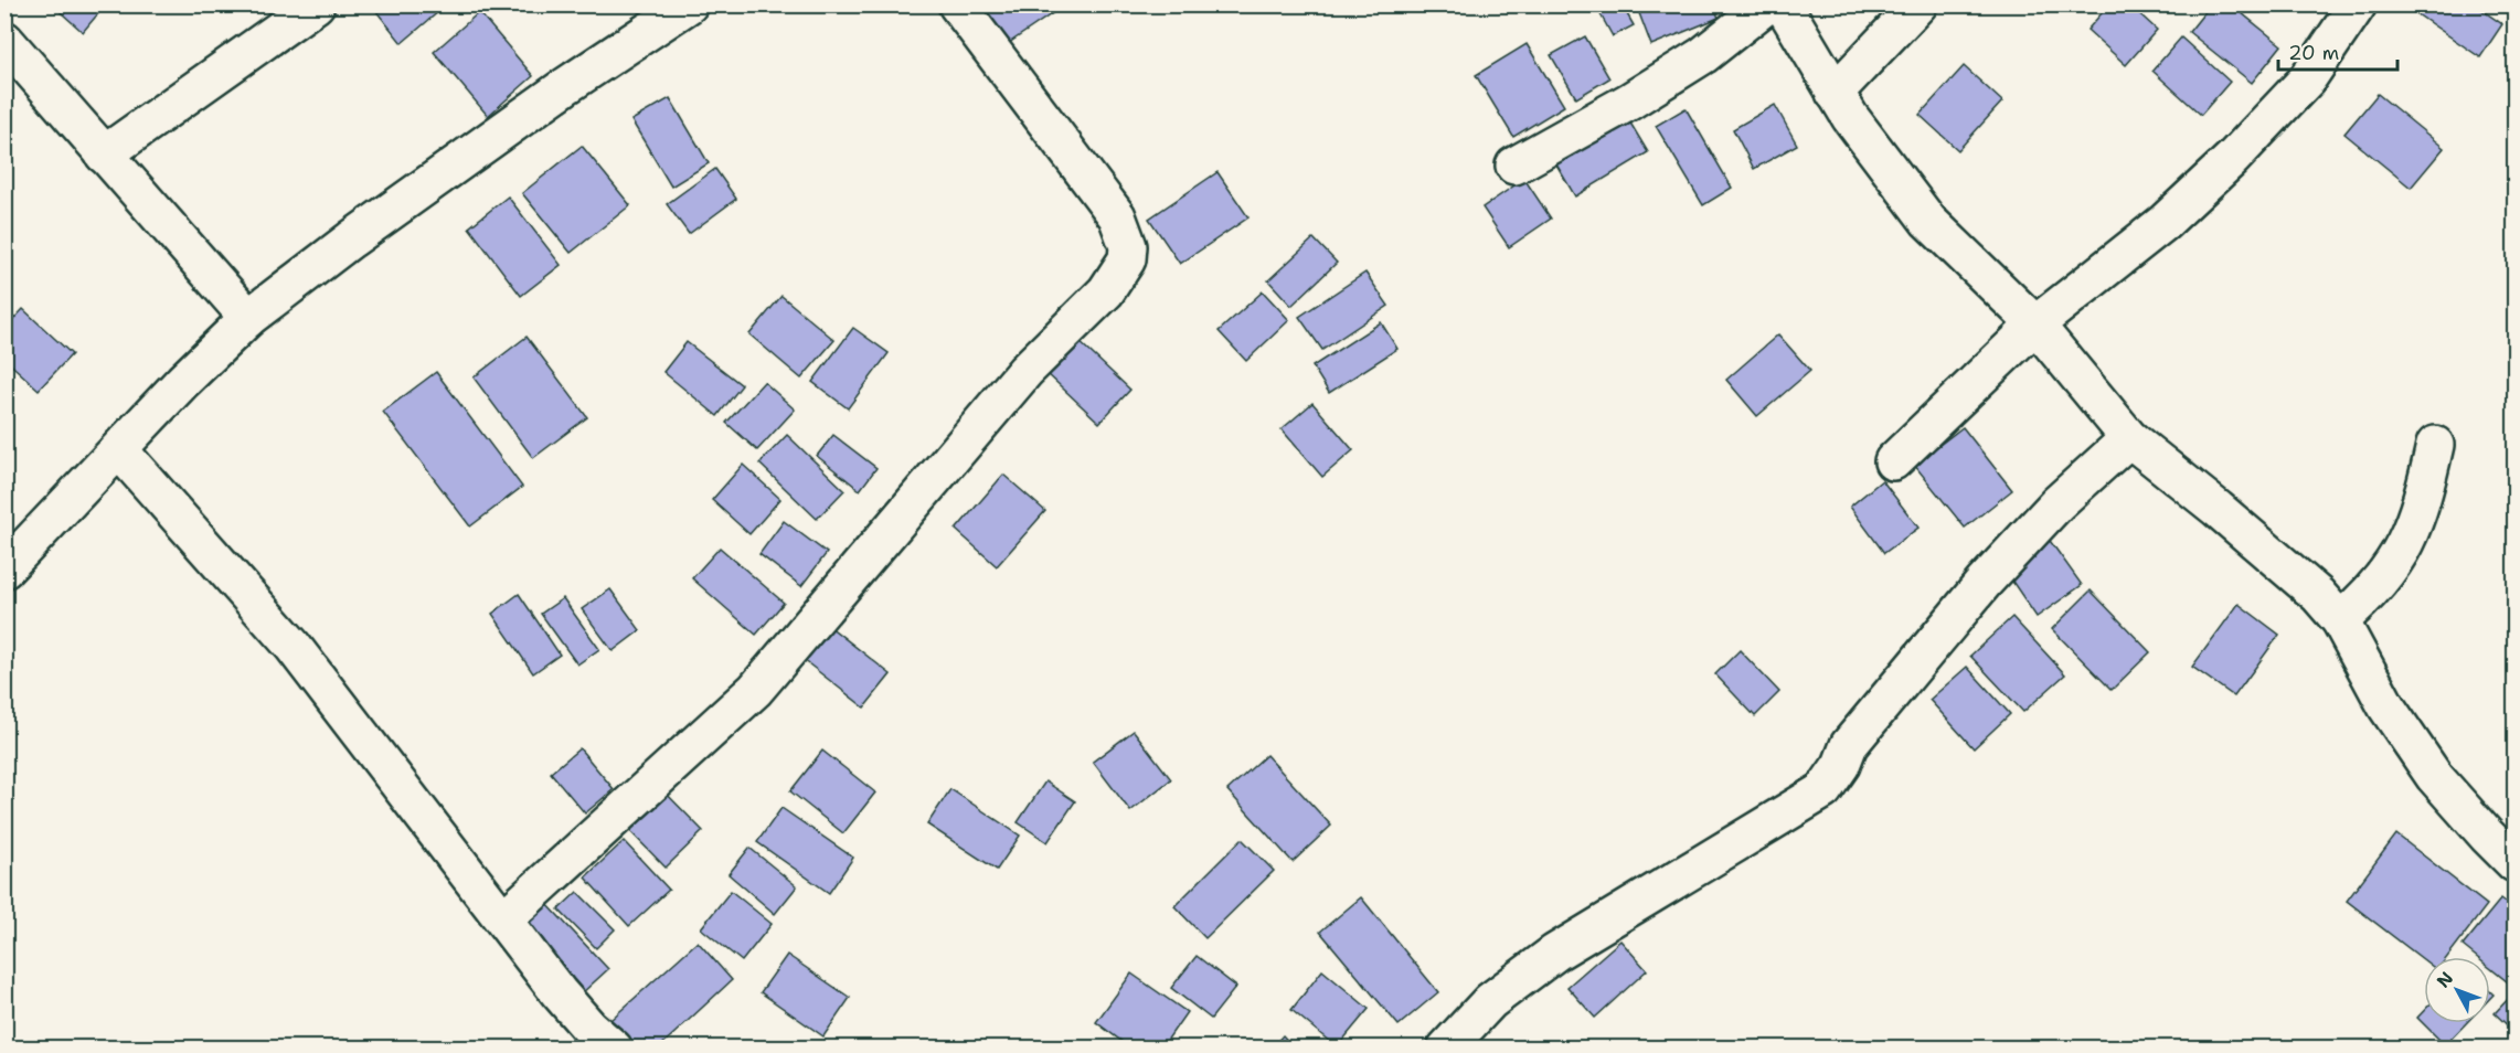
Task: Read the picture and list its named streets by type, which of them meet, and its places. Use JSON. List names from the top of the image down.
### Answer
{
  "scale_bar": "20 m",
  "north": "top left"
}
